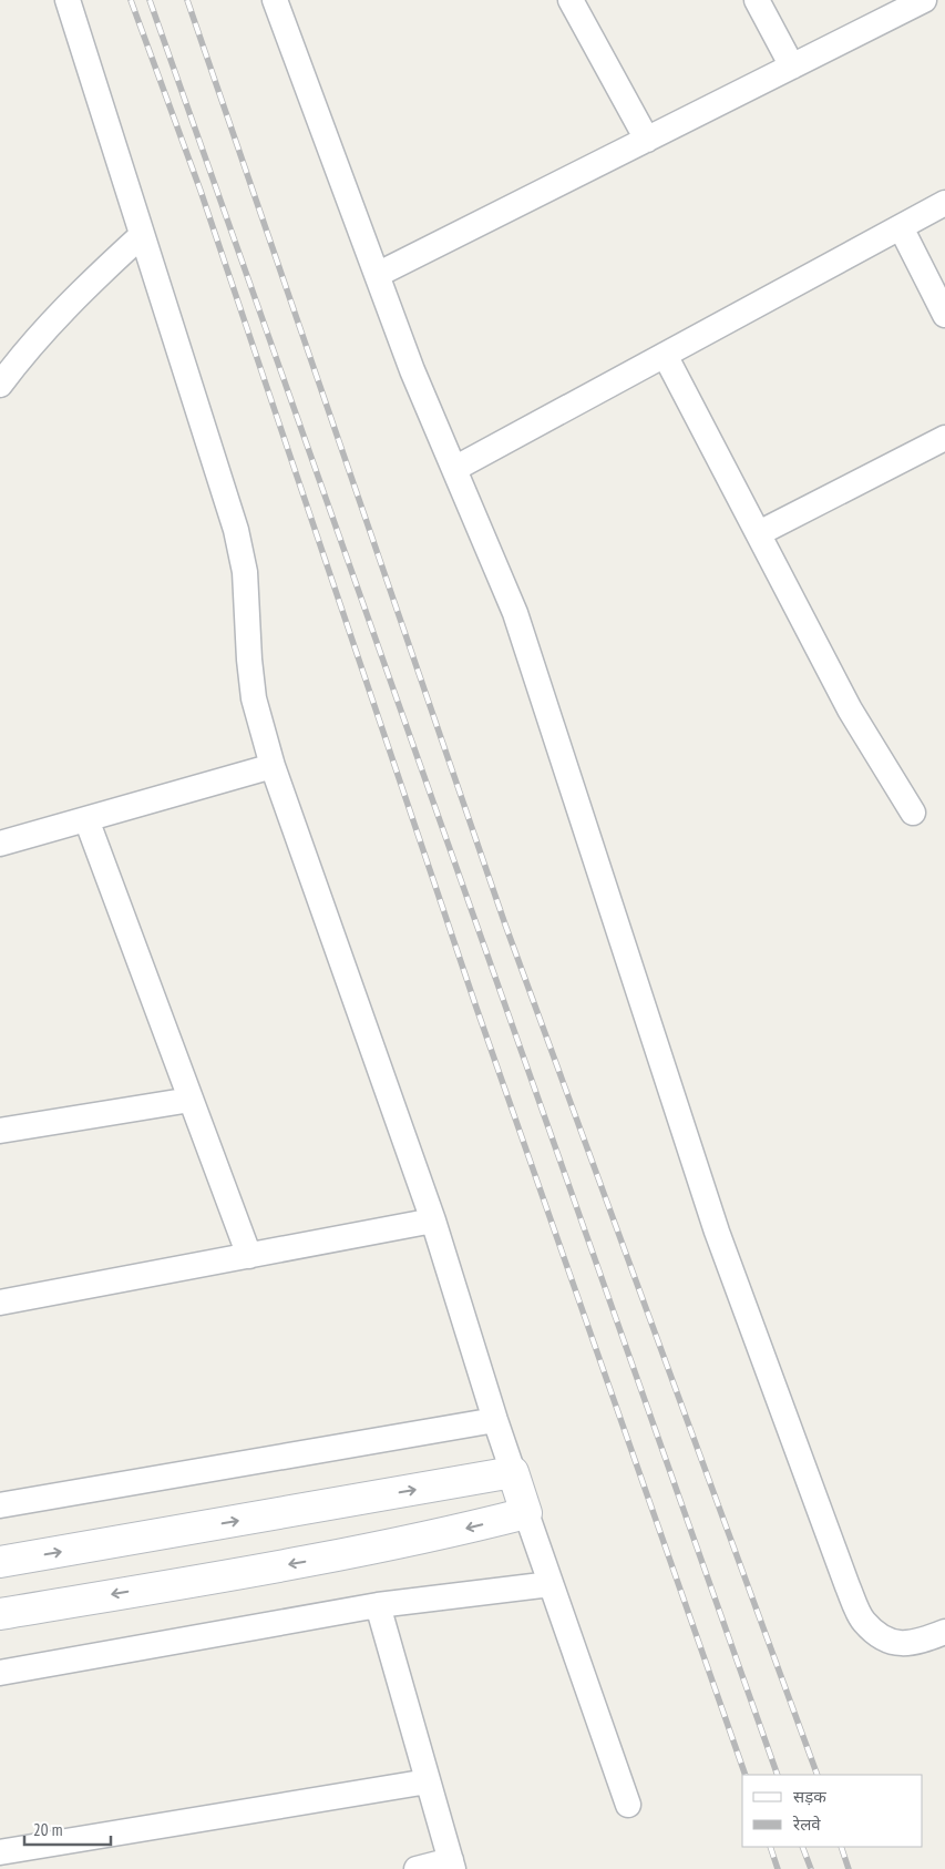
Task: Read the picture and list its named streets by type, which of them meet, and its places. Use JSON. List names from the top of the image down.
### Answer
{
  "legend": ["सड़क", "रेलवे"],
  "scale_bar": "20 m"
}
